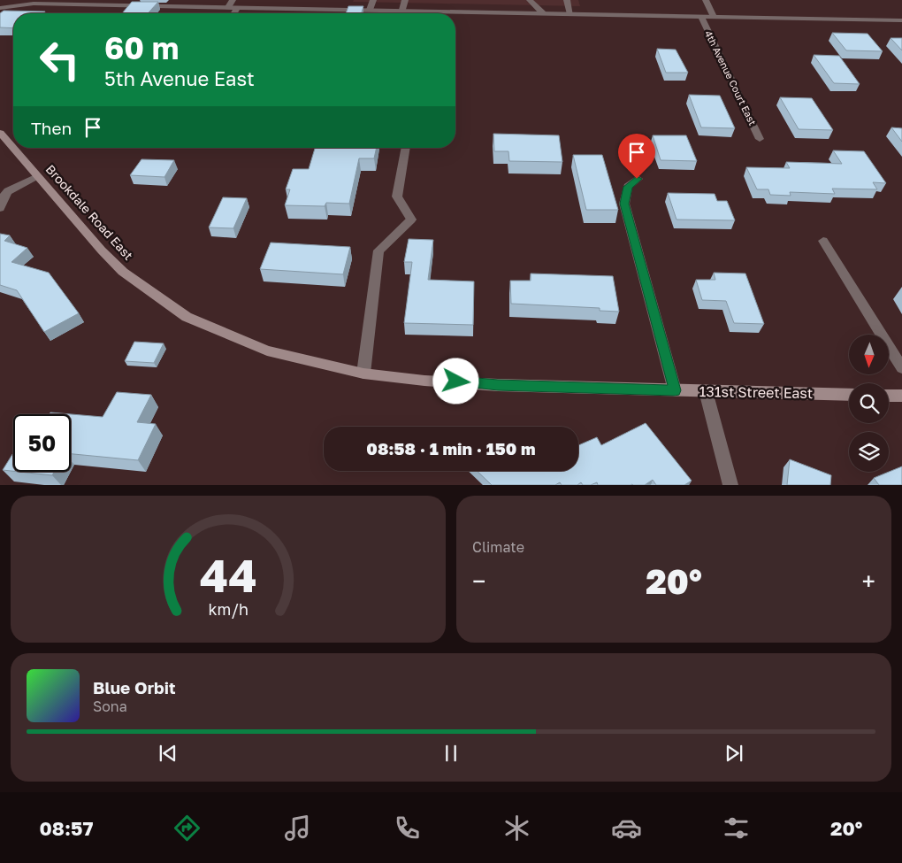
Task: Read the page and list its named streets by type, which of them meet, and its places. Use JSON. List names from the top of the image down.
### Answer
{
  "streets": {
    "main road": ["Brookdale Road East", "131st Street East"],
    "street": ["4th Avenue Court East"]
  },
  "crossings": [
    ["Brookdale Road East", "131st Street East"]
  ],
  "north": "bottom",
  "page": {
    "turn": ["60 m", "5th Avenue East"],
    "then": "Then",
    "limit": "50",
    "trip": "08:58 · 1 min · 150 m",
    "tile": "Climate",
    "heat": ["−", "20°", "+"],
    "song": ["Blue Orbit", "Sona"],
    "tabs": ["08:57", "20°"],
    "gauge": ["44", "km/h"]
  }
}
